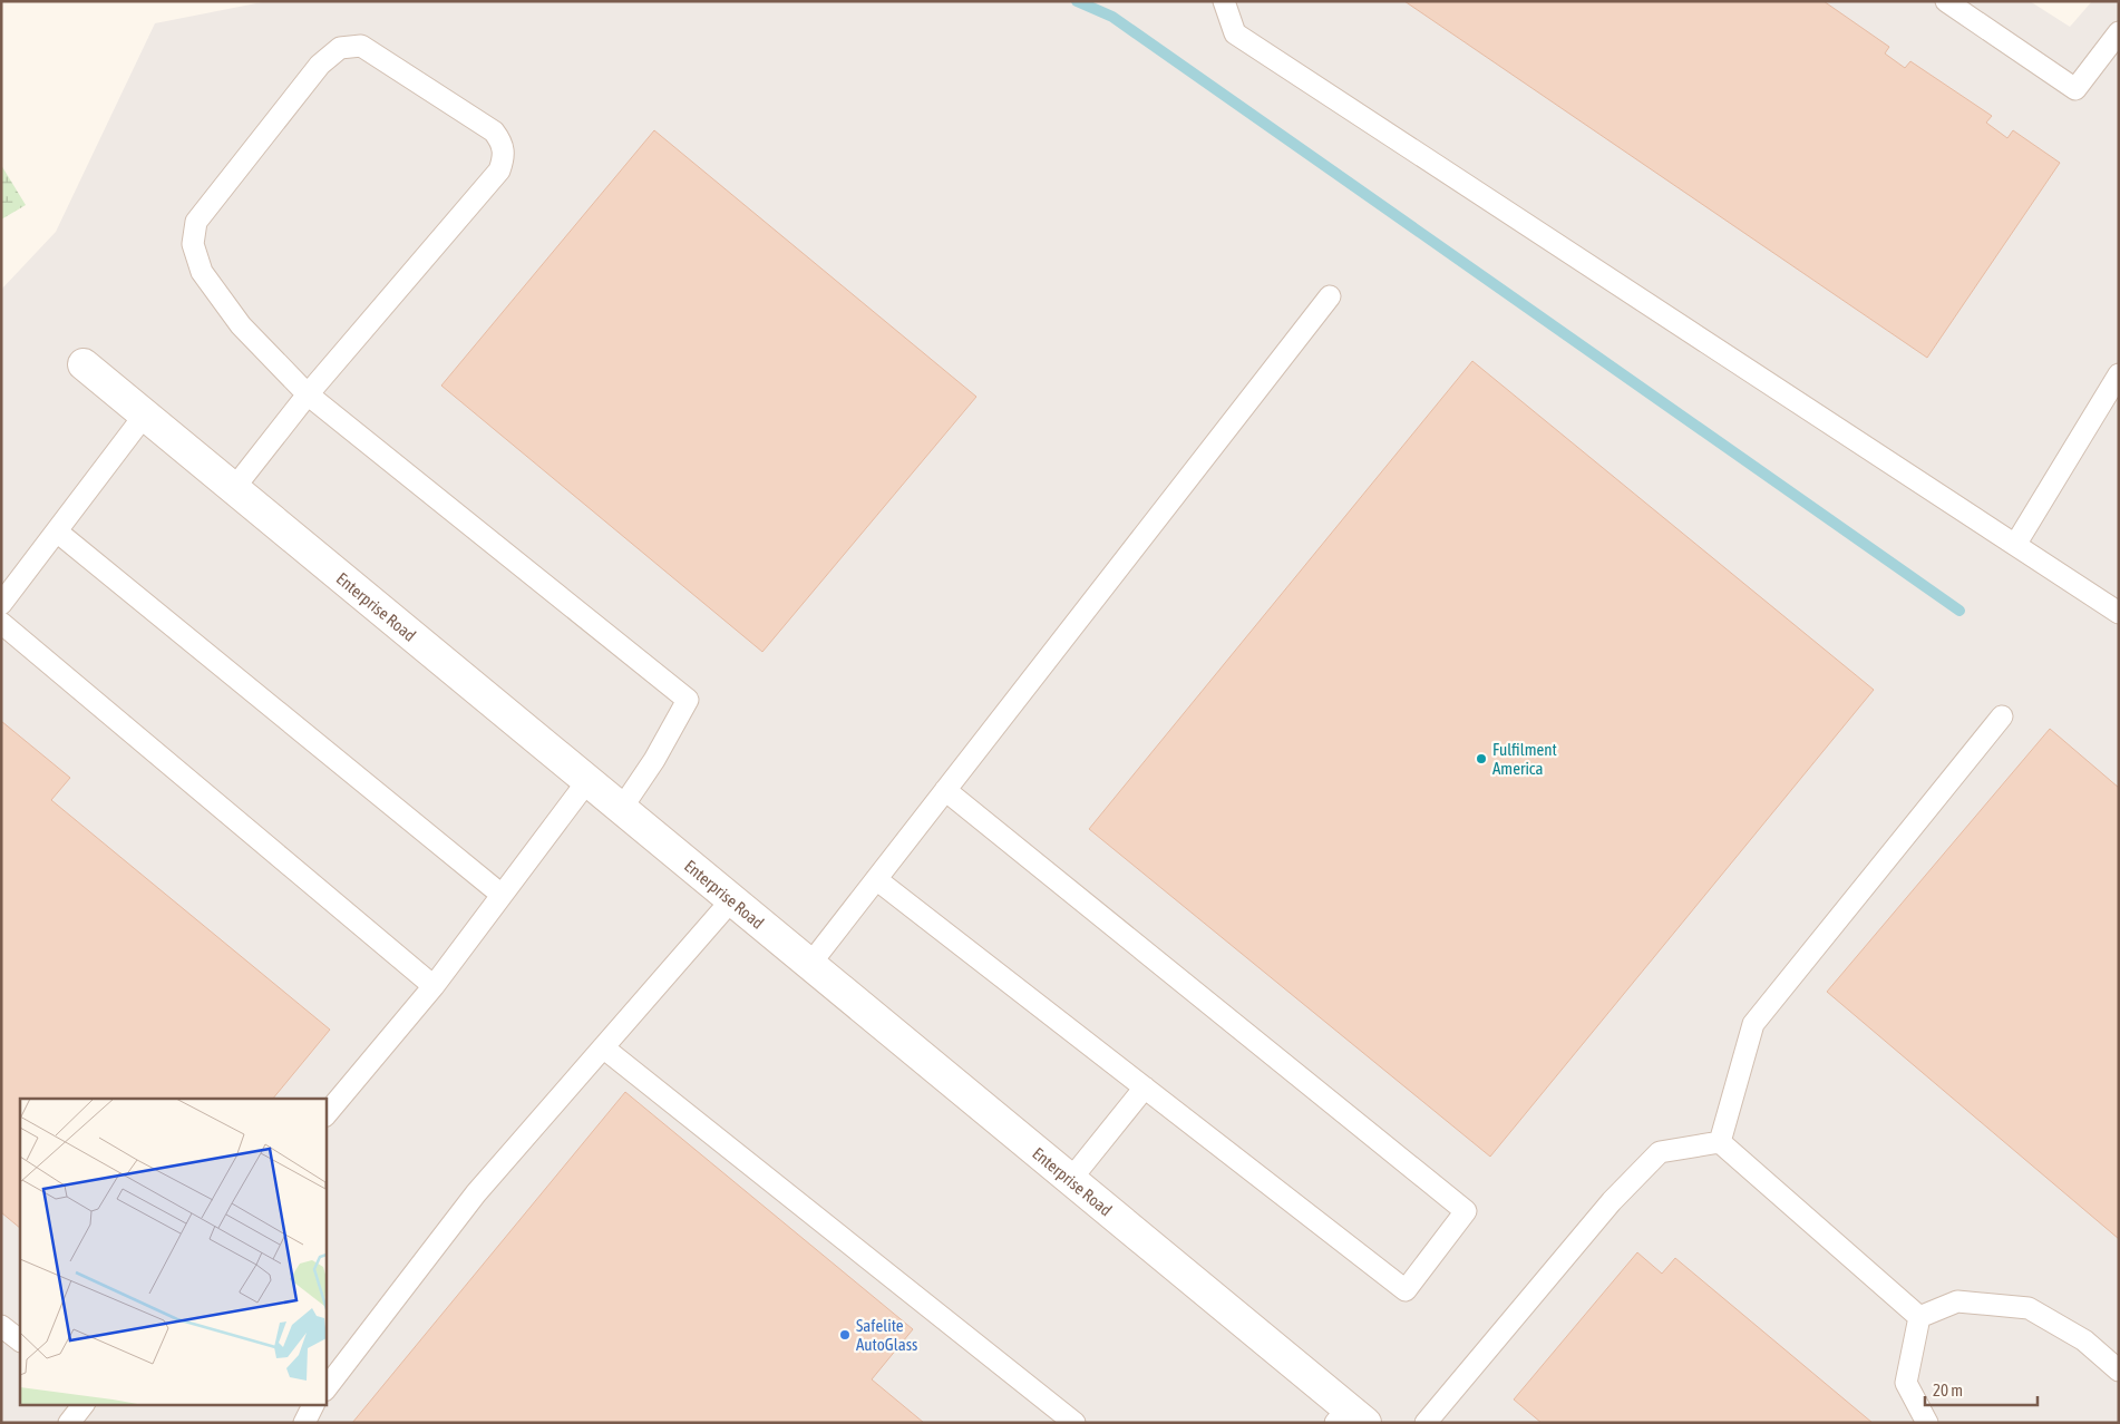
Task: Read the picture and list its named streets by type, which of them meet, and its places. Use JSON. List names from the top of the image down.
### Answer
{
  "streets": {
    "street": ["Enterprise Road"]
  },
  "places": ["Fulfilment America", "Safelite AutoGlass"],
  "scale_bar": "20 m"
}
